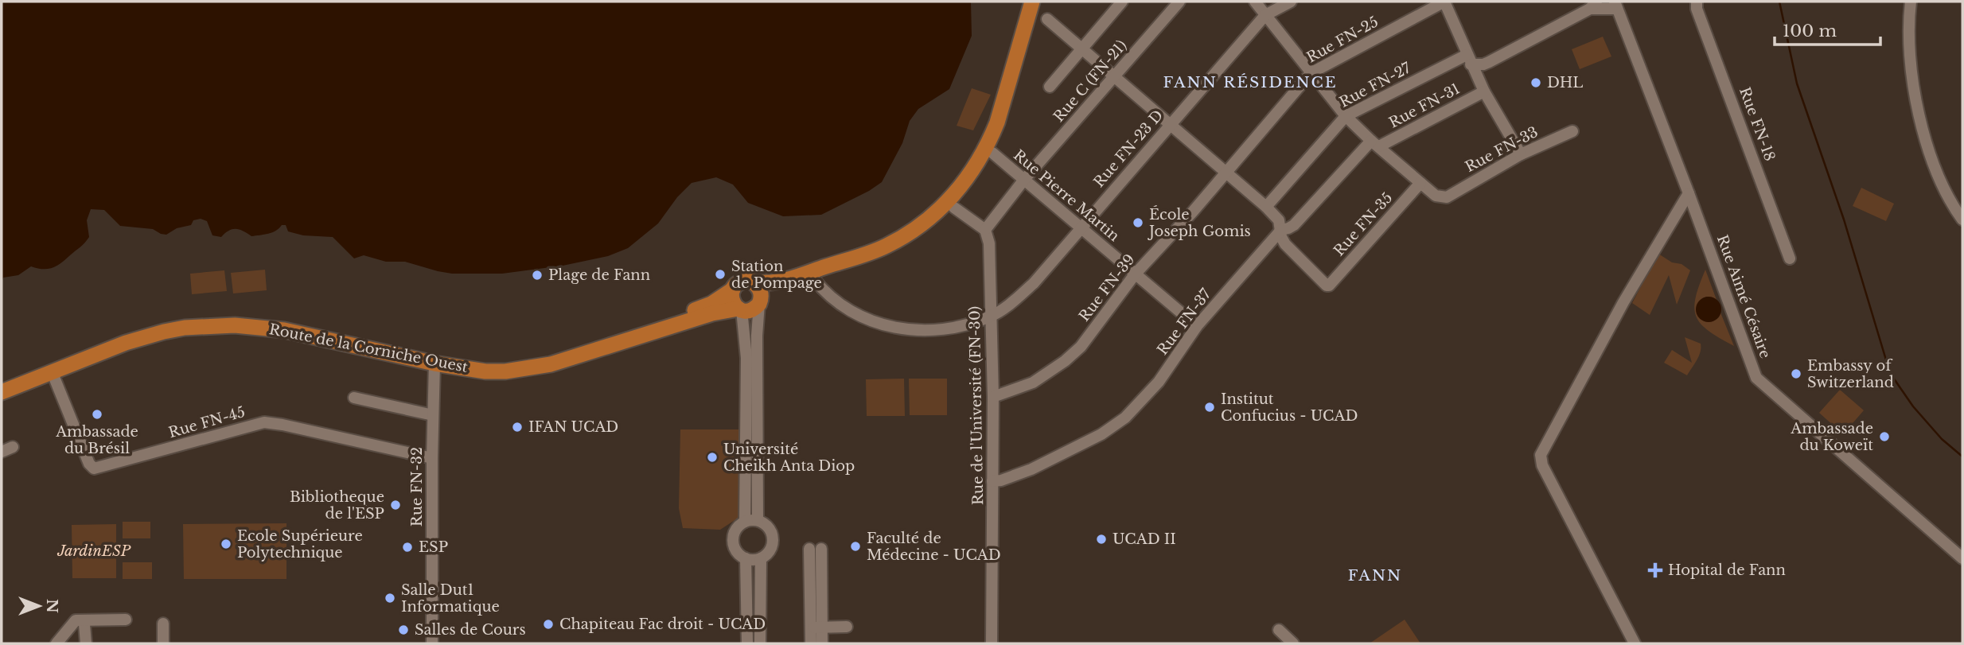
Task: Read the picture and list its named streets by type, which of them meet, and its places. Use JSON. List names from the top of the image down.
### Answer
{
  "streets": {
    "highway": ["Route de la Corniche Ouest"],
    "street": [
      "Rue FN-25",
      "Rue C (FN-21)",
      "Rue FN-27",
      "Rue FN-31",
      "Rue FN-18",
      "Rue FN-23 D",
      "Rue FN-33",
      "Rue Pierre Martin",
      "Rue FN-35",
      "Rue FN-39",
      "Rue Aimé Césaire",
      "Rue FN-37",
      "Rue de l'Université (FN-30)",
      "Rue FN-45",
      "Rue FN-32"
    ]
  },
  "crossings": [
    ["Rue FN-25", "Rue FN-39"],
    ["Rue C (FN-21)", "Rue Pierre Martin"],
    ["Rue FN-31", "Rue FN-37"],
    ["Rue FN-23 D", "Rue Pierre Martin"],
    ["Rue FN-23 D", "Rue de l'Université (FN-30)"],
    ["Rue FN-33", "Rue FN-35"],
    ["Rue Pierre Martin", "Rue FN-39"],
    ["Rue Pierre Martin", "Rue FN-37"],
    ["Rue FN-35", "Rue FN-37"],
    ["Rue FN-39", "Rue de l'Université (FN-30)"],
    ["Rue FN-37", "Rue de l'Université (FN-30)"],
    ["Route de la Corniche Ouest", "Rue FN-45"],
    ["Route de la Corniche Ouest", "Rue FN-32"],
    ["Rue FN-45", "Rue FN-32"]
  ],
  "districts": ["FANN RÉSIDENCE", "FANN"],
  "parks": ["JardinESP"],
  "places": {
    "other": [
      "DHL",
      "École Joseph Gomis",
      "Station de Pompage",
      "Plage de Fann",
      "Embassy of Switzerland",
      "Institut Confucius - UCAD",
      "Ambassade du Brésil",
      "IFAN UCAD",
      "Ambassade du Koweït",
      "Université Cheikh Anta Diop",
      "Bibliotheque de l'ESP",
      "UCAD II",
      "Ecole Supérieure Polytechnique",
      "Faculté de Médecine - UCAD",
      "ESP",
      "Salle Dut1 Informatique",
      "Chapiteau Fac droit - UCAD",
      "Salles de Cours"
    ],
    "health": ["Hopital de Fann"]
  },
  "scale_bar": "100 m",
  "north": "right"
}
